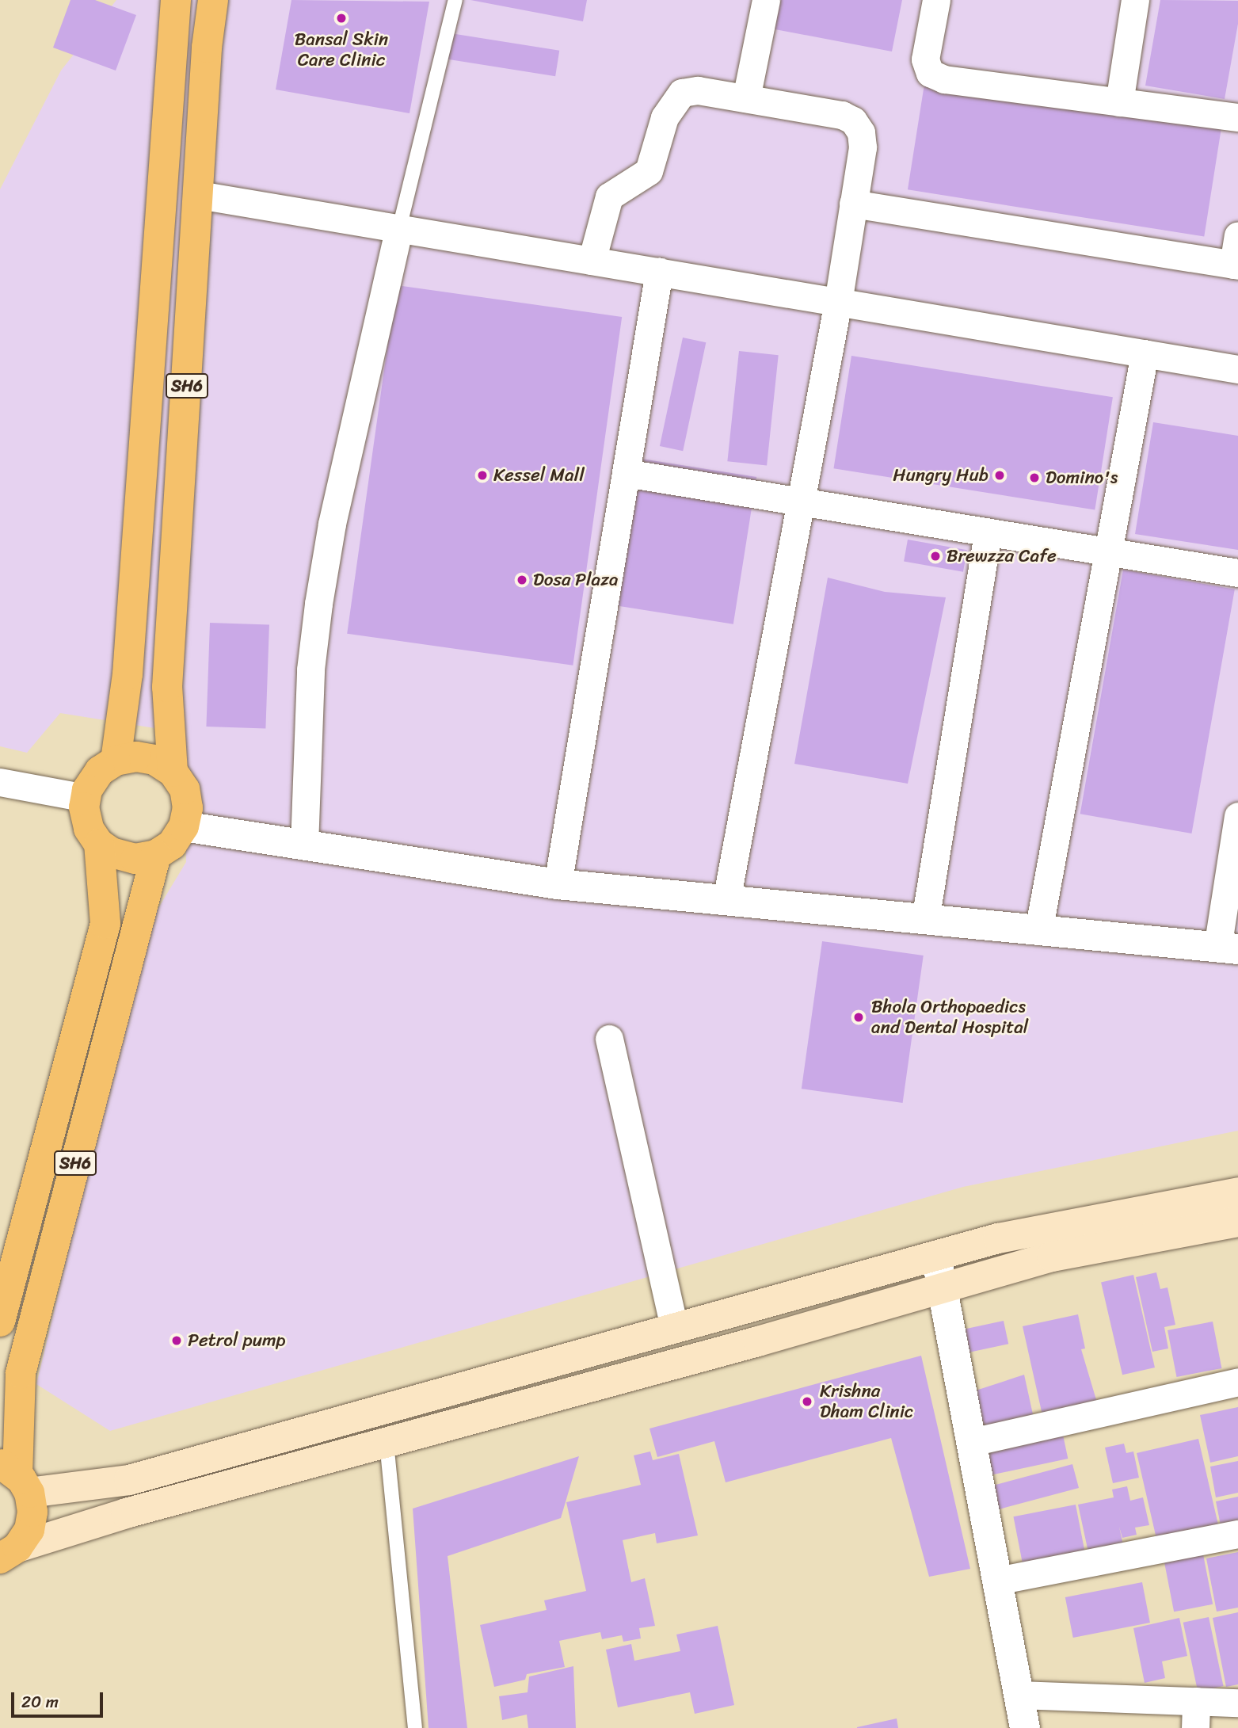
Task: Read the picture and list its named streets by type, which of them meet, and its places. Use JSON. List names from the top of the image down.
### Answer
{
  "streets": {
    "main road": ["SH6"]
  },
  "places": [
    "Bansal Skin Care Clinic",
    "Kessel Mall",
    "Hungry Hub",
    "Domino's",
    "Brewzza Cafe",
    "Dosa Plaza",
    "Bhola Orthopaedics and Dental Hospital",
    "Petrol pump",
    "Krishna Dham Clinic"
  ],
  "scale_bar": "20 m"
}
